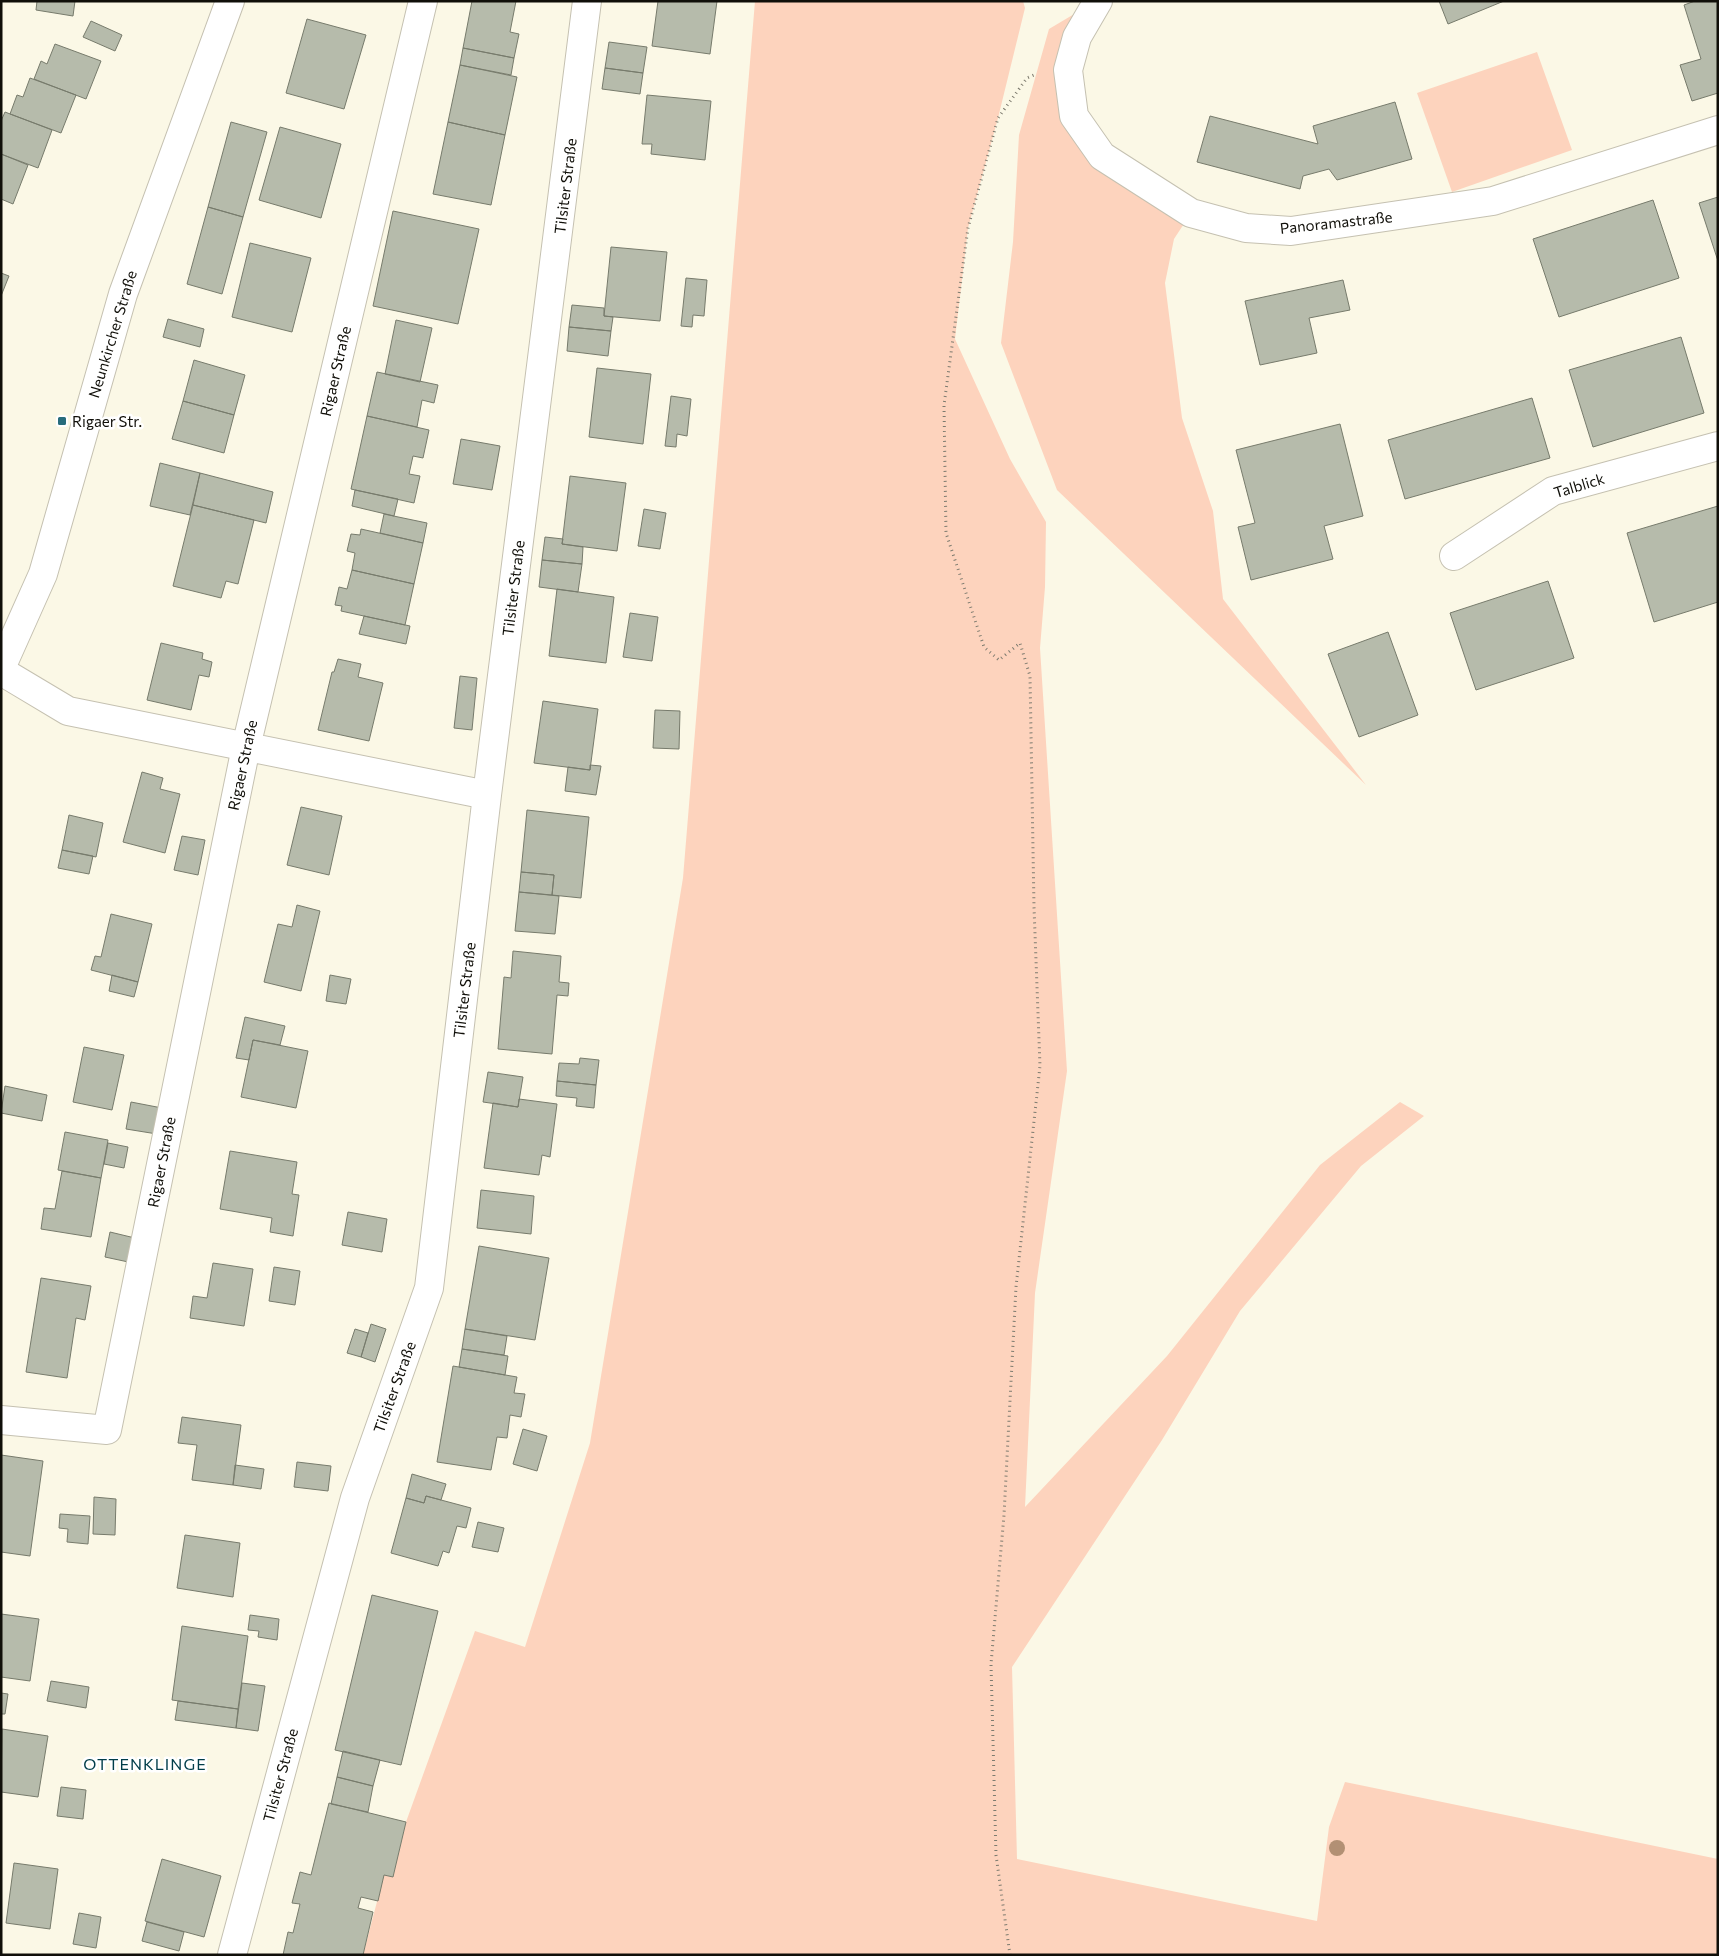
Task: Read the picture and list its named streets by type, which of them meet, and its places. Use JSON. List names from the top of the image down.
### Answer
{
  "streets": {
    "street": [
      "Tilsiter Straße",
      "Panoramastraße",
      "Neunkircher Straße",
      "Rigaer Straße",
      "Talblick"
    ]
  },
  "districts": ["OTTENKLINGE"],
  "places": {
    "transit": ["Rigaer Str."]
  }
}
